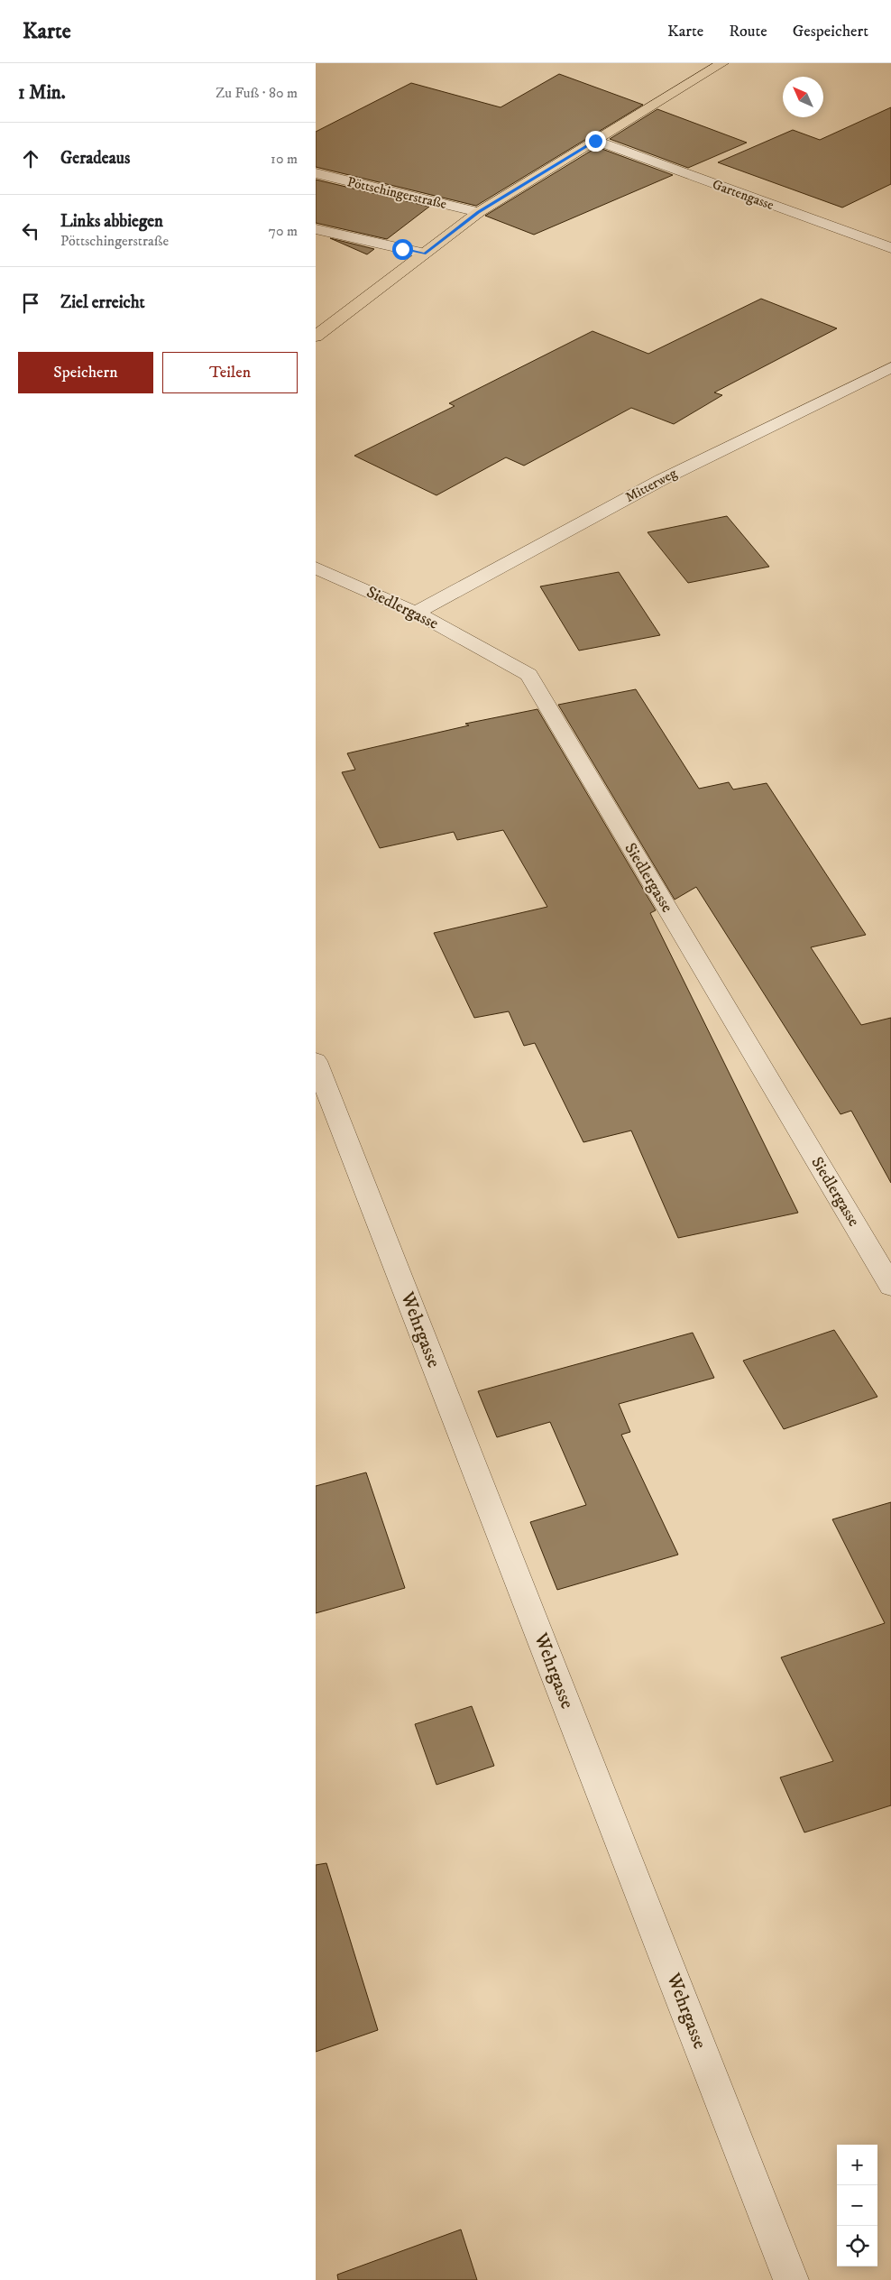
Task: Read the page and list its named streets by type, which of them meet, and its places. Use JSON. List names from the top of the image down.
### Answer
{
  "streets": {
    "main road": ["Pöttschingerstraße"],
    "street": [
      "Gartengasse",
      "Mitterweg",
      "Siedlergasse",
      "Wehrgasse"
    ]
  },
  "crossings": [
    ["Pöttschingerstraße", "Gartengasse"],
    ["Mitterweg", "Siedlergasse"]
  ],
  "north": "top left",
  "page": {
    "header": "Karte",
    "nav": ["Karte", "Route", "Gespeichert"],
    "heading": ["1 Min.", "Zu Fuß · 80 m"],
    "list": [
      ["Geradeaus", "10 m"],
      ["Links abbiegen", "Pöttschingerstraße", "70 m"],
      "Ziel erreicht"
    ],
    "buttons": ["Speichern", "Teilen"],
    "map_buttons": ["+", "−"]
  }
}
